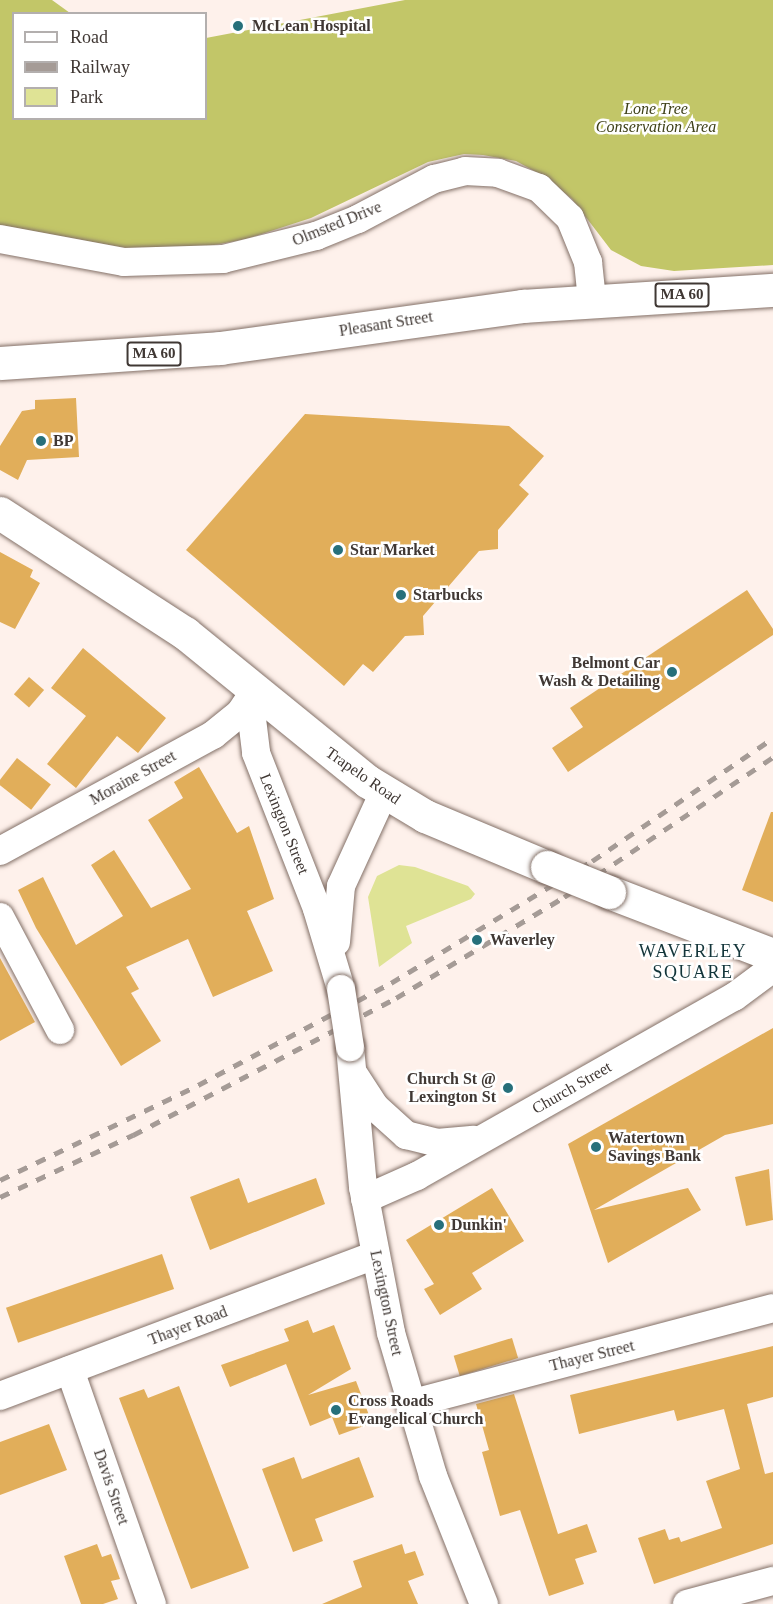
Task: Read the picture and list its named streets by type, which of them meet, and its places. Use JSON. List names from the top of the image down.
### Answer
{
  "streets": {
    "main road": ["MA 60", "Pleasant Street", "Trapelo Road"],
    "street": [
      "Olmsted Drive",
      "Moraine Street",
      "Lexington Street",
      "Church Street",
      "Thayer Road",
      "Thayer Street",
      "Davis Street"
    ]
  },
  "crossings": [
    ["Olmsted Drive", "Pleasant Street"],
    ["Trapelo Road", "Moraine Street"],
    ["Trapelo Road", "Lexington Street"],
    ["Moraine Street", "Lexington Street"],
    ["Lexington Street", "Church Street"],
    ["Lexington Street", "Thayer Road"],
    ["Lexington Street", "Thayer Street"],
    ["Thayer Road", "Davis Street"]
  ],
  "districts": ["WAVERLEY SQUARE"],
  "parks": ["Lone Tree Conservation Area"],
  "places": [
    "McLean Hospital",
    "BP",
    "Star Market",
    "Starbucks",
    "Belmont Car Wash & Detailing",
    "Waverley",
    "Church St @ Lexington St",
    "Watertown Savings Bank",
    "Dunkin'",
    "Cross Roads Evangelical Church"
  ],
  "legend": ["Road", "Railway", "Park"]
}
